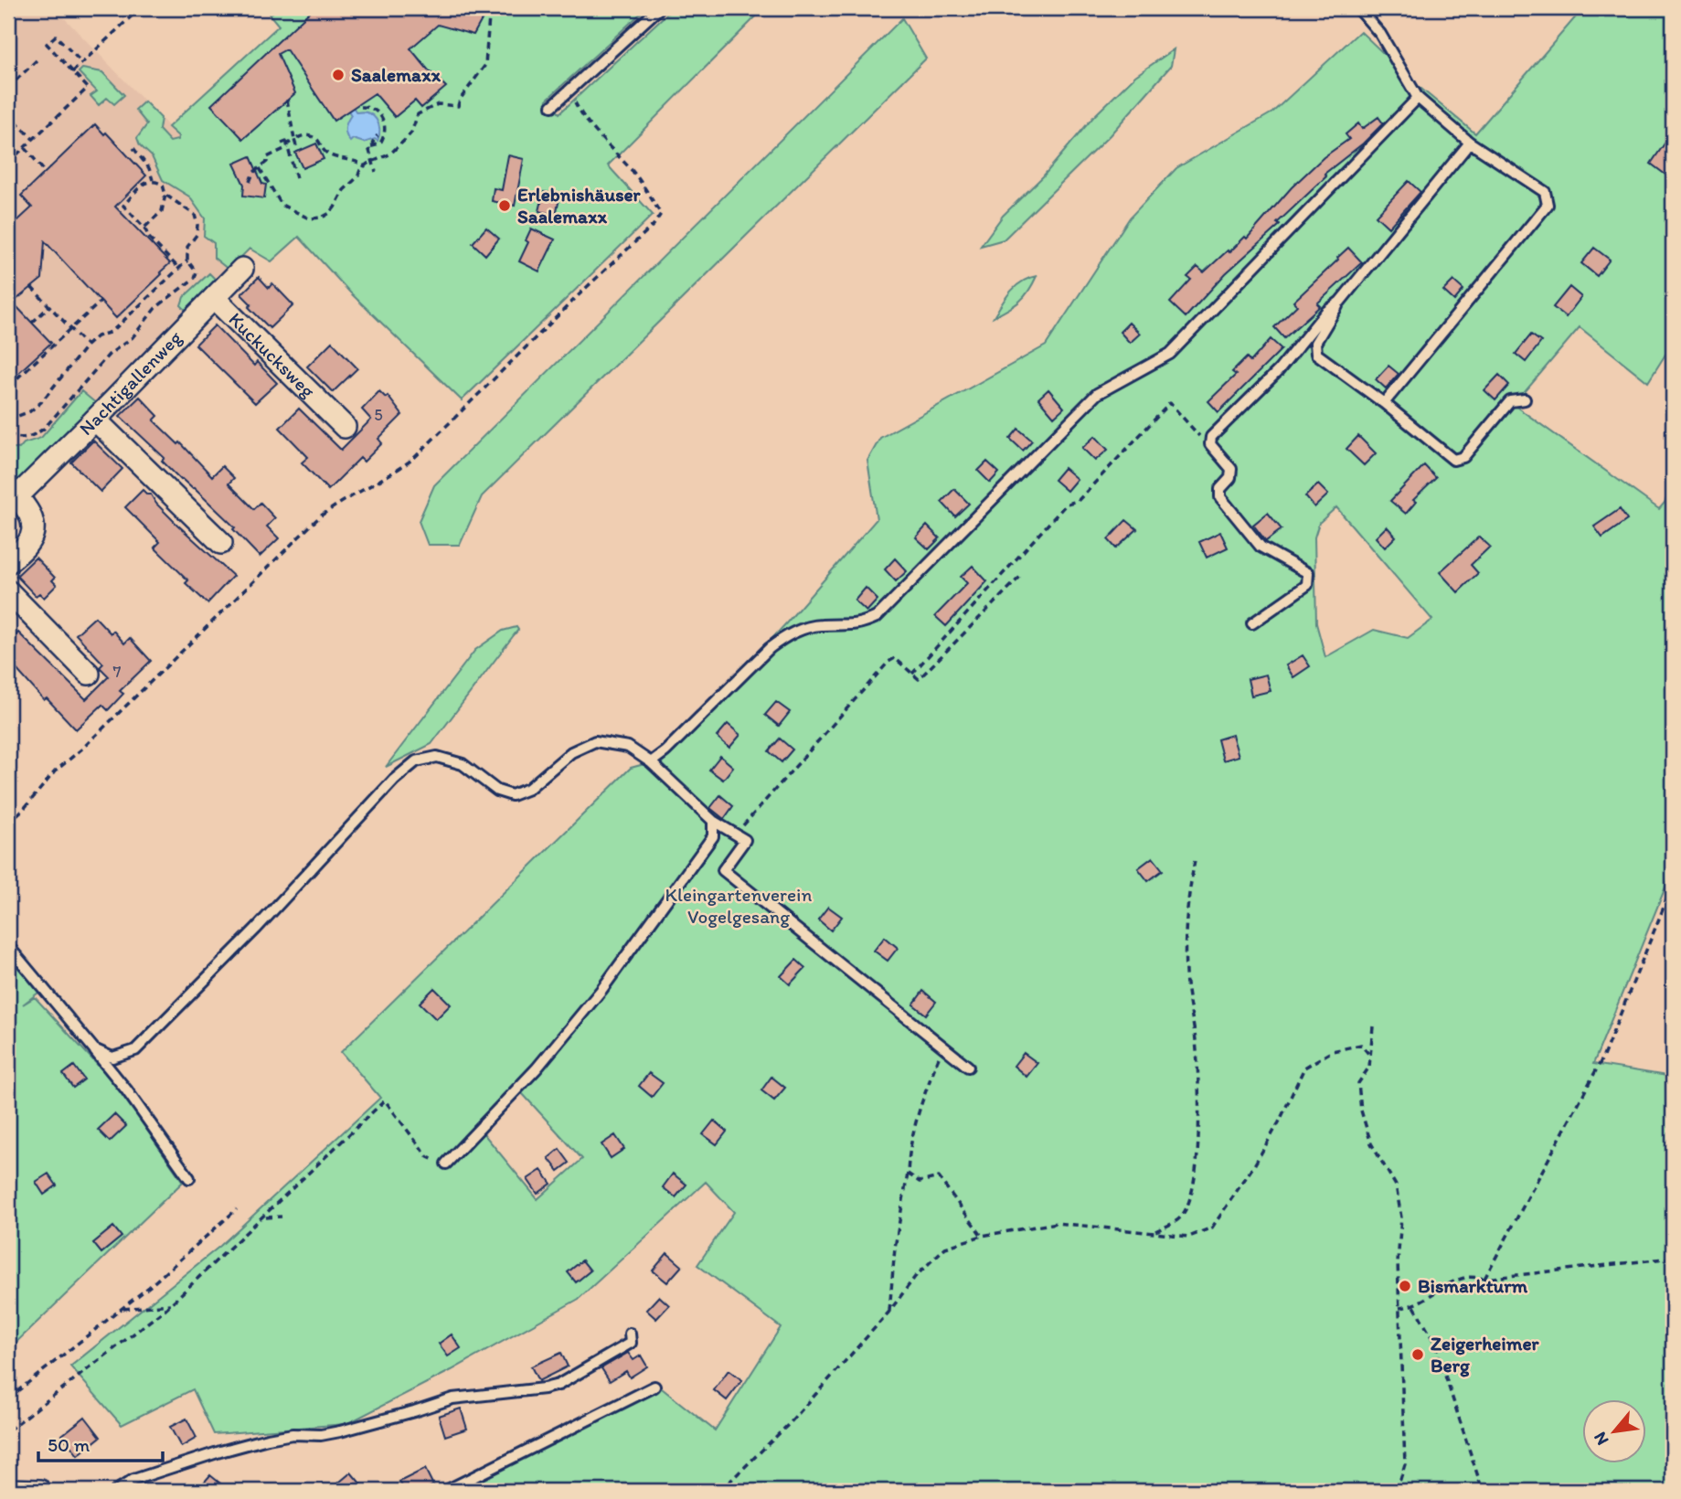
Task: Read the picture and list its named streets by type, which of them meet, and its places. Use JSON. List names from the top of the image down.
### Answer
{
  "streets": {
    "street": ["Kuckucksweg", "Nachtigallenweg"]
  },
  "crossings": [
    ["Kuckucksweg", "Nachtigallenweg"]
  ],
  "parks": ["Kleingartenverein Vogelgesang"],
  "places": [
    "Saalemaxx",
    "Erlebnishäuser Saalemaxx",
    "Bismarkturm",
    "Zeigerheimer Berg"
  ],
  "house_numbers": ["5", "7"],
  "scale_bar": "50 m",
  "north": "bottom left"
}
